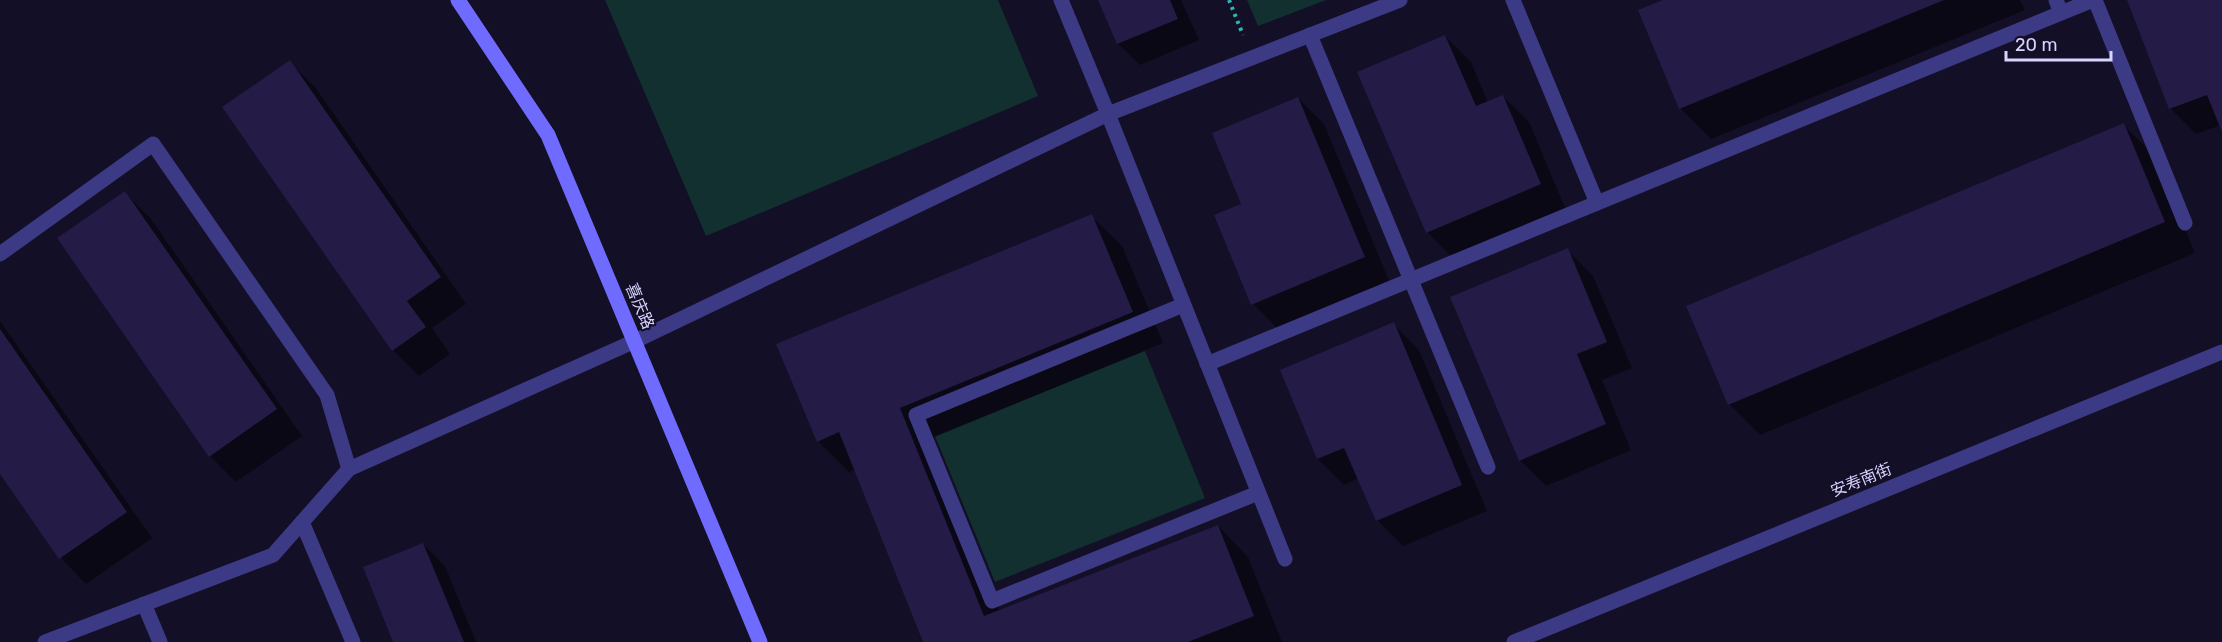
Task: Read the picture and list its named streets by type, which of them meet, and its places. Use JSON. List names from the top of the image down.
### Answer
{
  "streets": {
    "main road": ["喜庆路"],
    "street": ["安寿南街"]
  },
  "scale_bar": "20 m"
}
